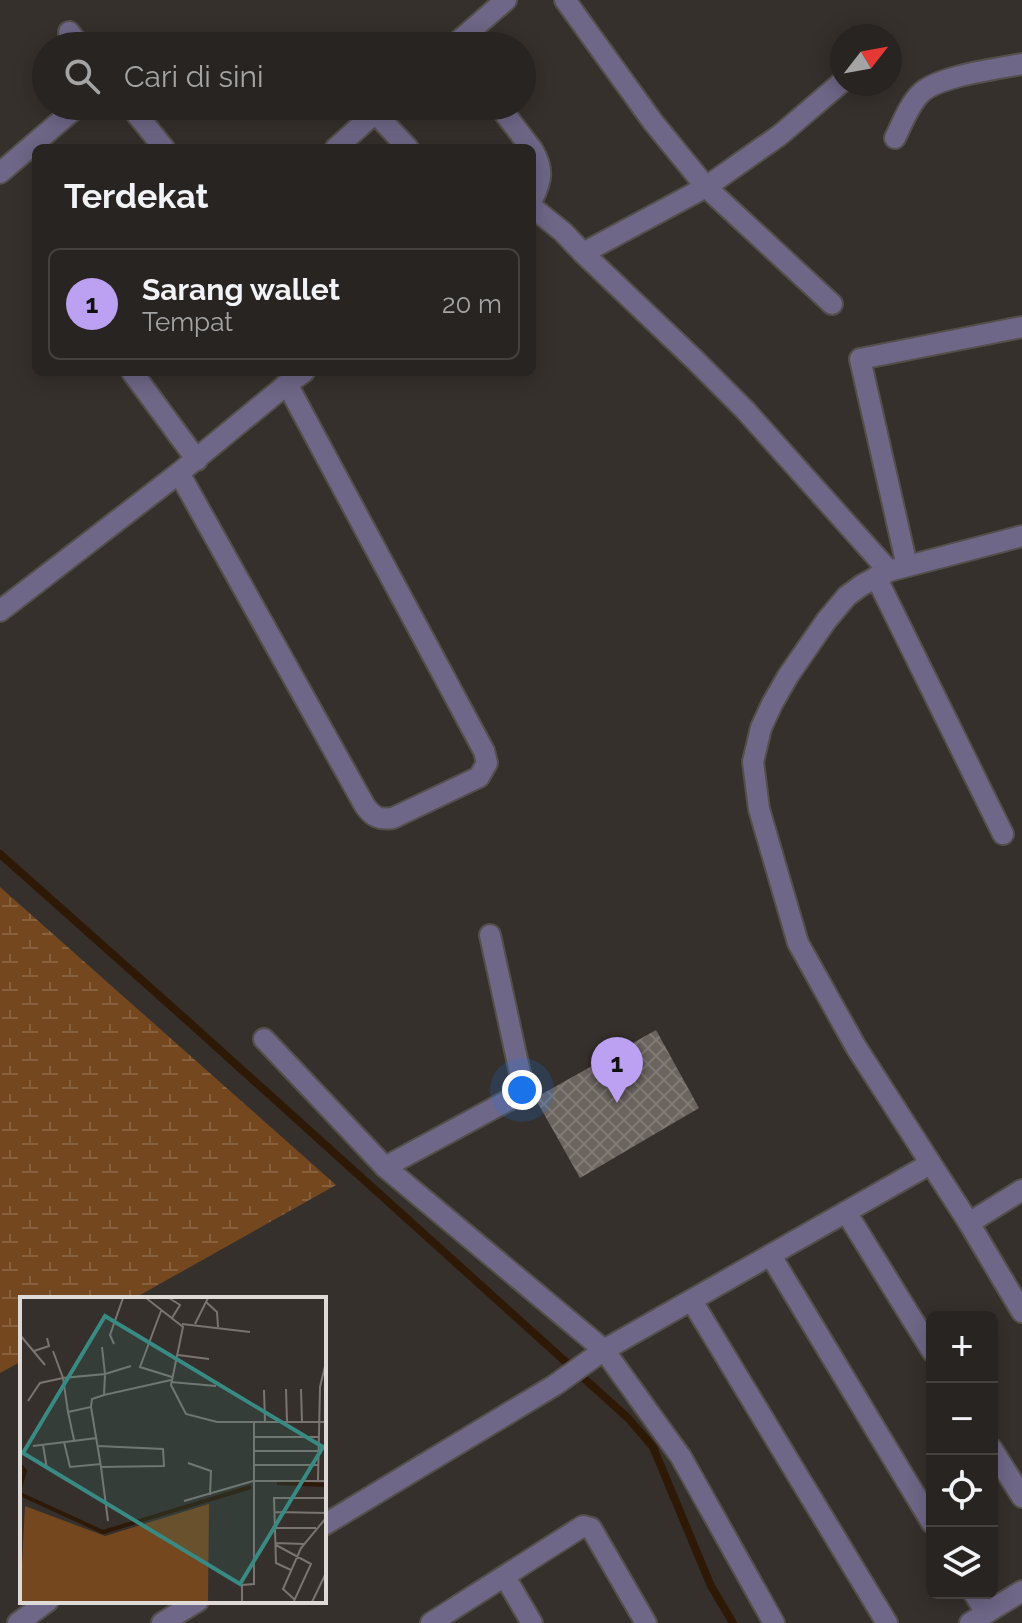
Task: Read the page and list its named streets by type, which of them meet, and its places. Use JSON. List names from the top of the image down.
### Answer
{
  "north": "top right",
  "page": {
    "search": "Cari di sini",
    "heading": "Terdekat",
    "list": [
      {
        "mark": "1",
        "name": "Sarang wallet",
        "note": "Tempat",
        "value": "20 m"
      }
    ],
    "pins": "1",
    "map_buttons": ["+", "−"]
  }
}
